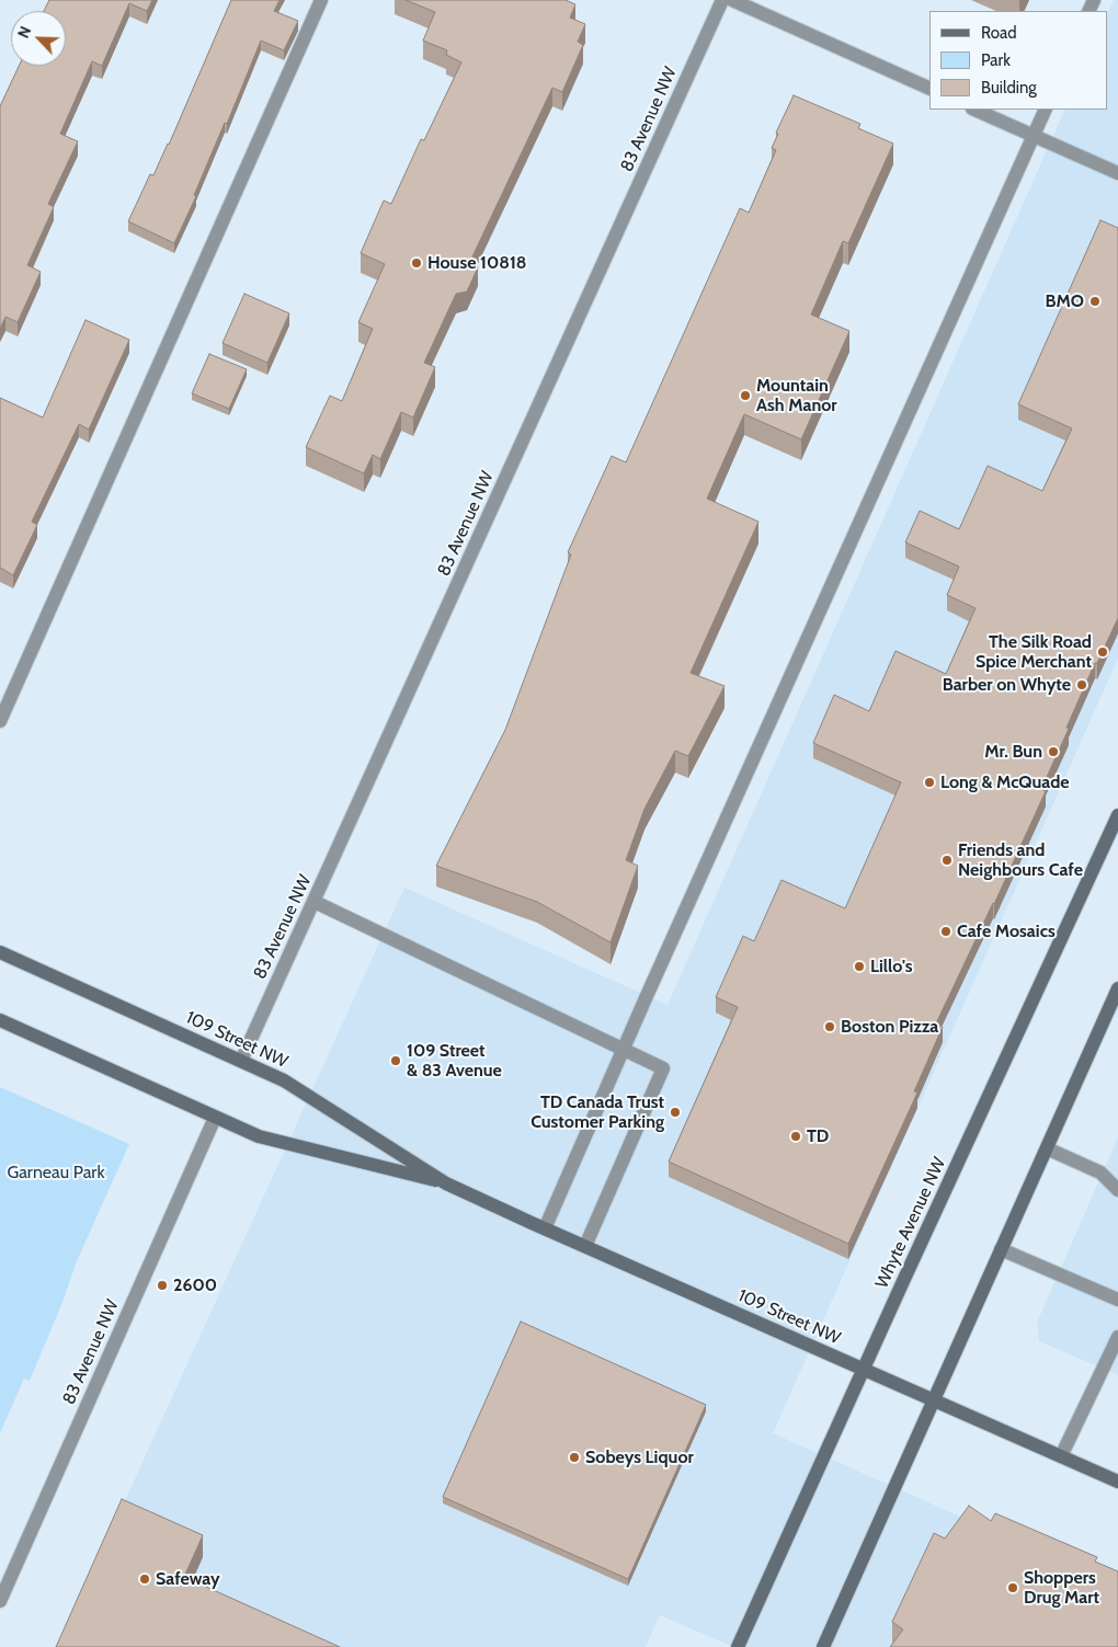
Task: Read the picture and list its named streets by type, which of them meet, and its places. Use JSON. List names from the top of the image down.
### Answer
{
  "streets": {
    "main road": ["109 Street NW", "Whyte Avenue NW"],
    "street": ["83 Avenue NW"]
  },
  "crossings": [
    ["83 Avenue NW", "109 Street NW"],
    ["109 Street NW", "Whyte Avenue NW"]
  ],
  "parks": ["Garneau Park"],
  "places": [
    "House 10818",
    "BMO",
    "Mountain Ash Manor",
    "The Silk Road Spice Merchant",
    "Barber on Whyte",
    "Mr. Bun",
    "Long & McQuade",
    "Friends and Neighbours Cafe",
    "Cafe Mosaics",
    "Lillo's",
    "Boston Pizza",
    "109 Street & 83 Avenue",
    "TD Canada Trust Customer Parking",
    "TD",
    "2600",
    "Sobeys Liquor",
    "Safeway",
    "Shoppers Drug Mart"
  ],
  "legend": ["Road", "Park", "Building"],
  "north": "top left"
}
